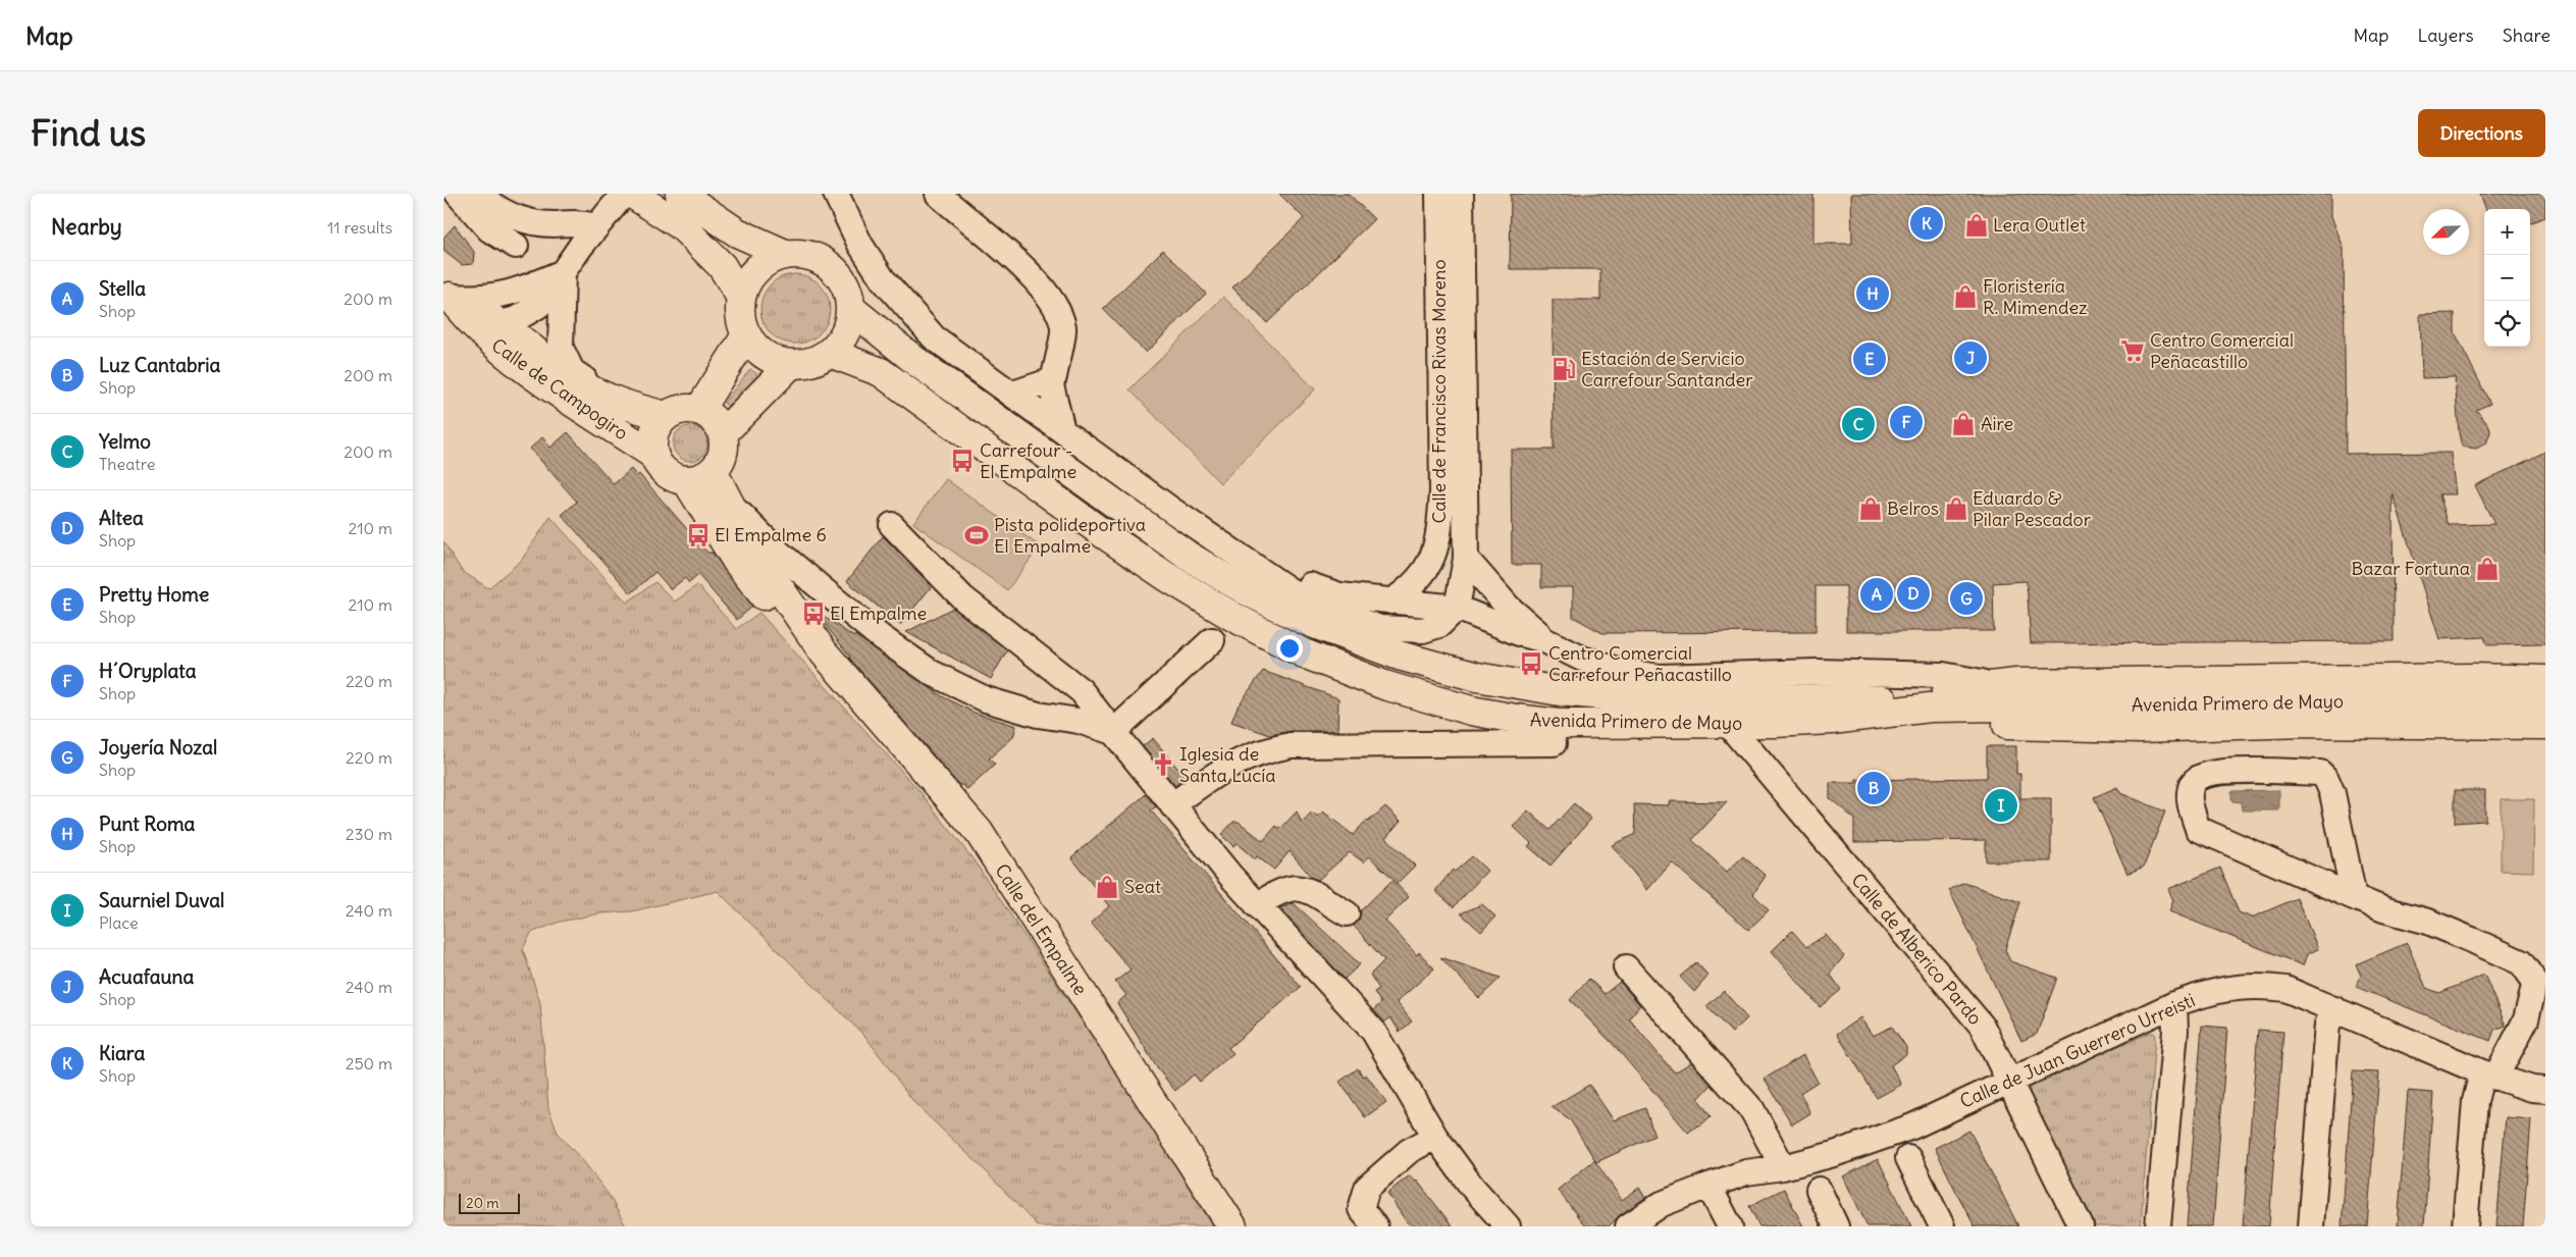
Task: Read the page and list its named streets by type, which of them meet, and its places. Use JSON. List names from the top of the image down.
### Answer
{
  "streets": {
    "main road": ["Calle de Campogiro", "Avenida Primero de Mayo", "Calle del Empalme"],
    "street": ["Calle de Francisco Rivas Moreno", "Calle de Alberico Pardo", "Calle de Juan Guerrero Urreisti"]
  },
  "crossings": [
    ["Calle de Campogiro", "Calle del Empalme"],
    ["Avenida Primero de Mayo", "Calle de Alberico Pardo"],
    ["Calle de Alberico Pardo", "Calle de Juan Guerrero Urreisti"]
  ],
  "places": {
    "shop": [
      "Lera Outlet",
      "Floristería R. Mimendez",
      "Aire",
      "Belros",
      "Eduardo & Pilar Pescador",
      "Bazar Fortuna",
      "Seat"
    ],
    "supermarket": ["Centro Comercial Peñacastillo"],
    "fuel station": ["Estación de Servicio Carrefour Santander"],
    "bus stop": [
      "Carrefour - El Empalme",
      "El Empalme 6",
      "El Empalme",
      "Centro Comercial Carrefour Peñacastillo"
    ],
    "sports": ["Pista polideportiva El Empalme"],
    "church": ["Iglesia de Santa Lucía"]
  },
  "scale_bar": "20 m",
  "north": "bottom left",
  "page": {
    "header": "Map",
    "nav": ["Map", "Layers", "Share"],
    "buttons": "Directions",
    "title": "Find us",
    "heading": ["Nearby", "11 results"],
    "pins": [
      "K",
      "H",
      "J",
      "E",
      "F",
      "C",
      "D",
      "A",
      "G",
      "B",
      "I"
    ],
    "map_buttons": ["+", "−"],
    "list": [
      {
        "mark": "A",
        "name": "Stella",
        "note": "Shop",
        "value": "200 m"
      },
      {
        "mark": "B",
        "name": "Luz Cantabria",
        "note": "Shop",
        "value": "200 m"
      },
      {
        "mark": "C",
        "name": "Yelmo",
        "note": "Theatre",
        "value": "200 m"
      },
      {
        "mark": "D",
        "name": "Altea",
        "note": "Shop",
        "value": "210 m"
      },
      {
        "mark": "E",
        "name": "Pretty Home",
        "note": "Shop",
        "value": "210 m"
      },
      {
        "mark": "F",
        "name": "H´Oryplata",
        "note": "Shop",
        "value": "220 m"
      },
      {
        "mark": "G",
        "name": "Joyería Nozal",
        "note": "Shop",
        "value": "220 m"
      },
      {
        "mark": "H",
        "name": "Punt Roma",
        "note": "Shop",
        "value": "230 m"
      },
      {
        "mark": "I",
        "name": "Saurniel Duval",
        "note": "Place",
        "value": "240 m"
      },
      {
        "mark": "J",
        "name": "Acuafauna",
        "note": "Shop",
        "value": "240 m"
      },
      {
        "mark": "K",
        "name": "Kiara",
        "note": "Shop",
        "value": "250 m"
      }
    ],
    "scale": "20 m"
  }
}
